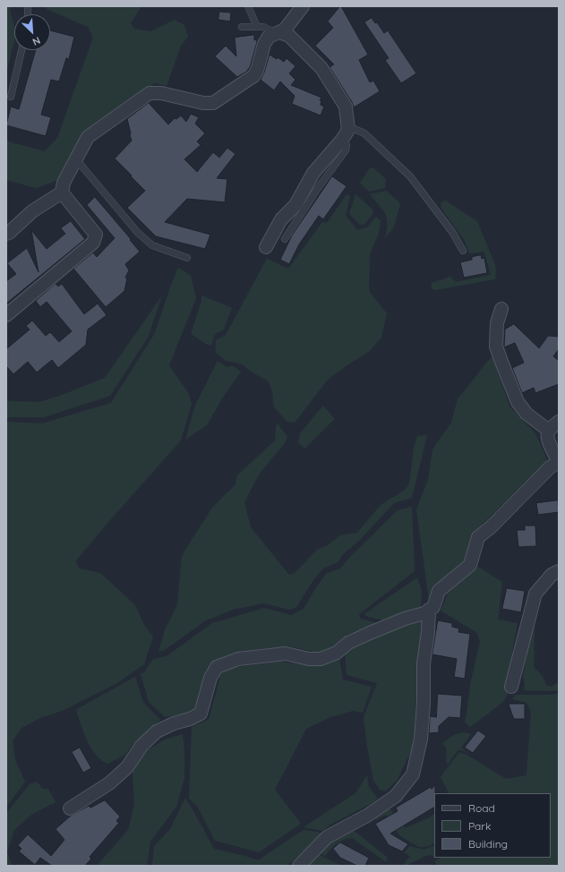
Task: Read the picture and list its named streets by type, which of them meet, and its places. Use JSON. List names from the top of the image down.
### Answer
{
  "legend": ["Road", "Park", "Building"],
  "north": "bottom right"
}
